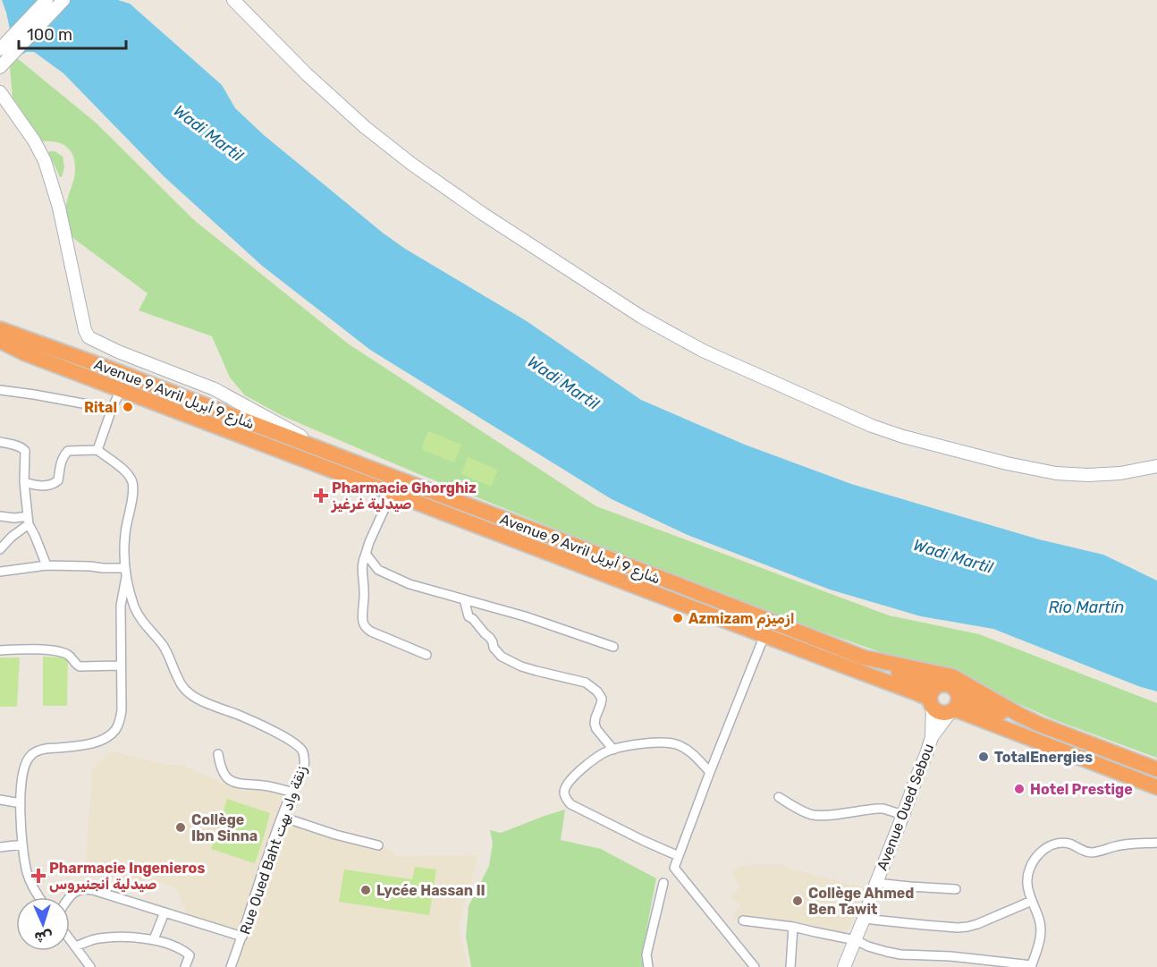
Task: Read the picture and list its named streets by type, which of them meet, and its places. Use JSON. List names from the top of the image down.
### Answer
{
  "streets": {
    "highway": ["Avenue 9 Avril شارع 9 أبريل"],
    "street": ["Avenue Oued Sebou", "Rue Oued Baht زنقة واد بهت"]
  },
  "crossings": [
    ["Avenue 9 Avril شارع 9 أبريل", "Avenue Oued Sebou"]
  ],
  "water": ["Wadi Martil", "Río Martín"],
  "places": {
    "other": [
      "Rital",
      "Azmizam ازميزم",
      "TotalEnergies",
      "Hotel Prestige",
      "Collège Ibn Sinna",
      "Lycée Hassan II",
      "Collège Ahmed Ben Tawit"
    ],
    "health": ["Pharmacie Ghorghiz صيدلية غرغيز", "Pharmacie Ingenieros صيدلية أنجنيروس"]
  },
  "scale_bar": "100 m",
  "north": "bottom"
}
